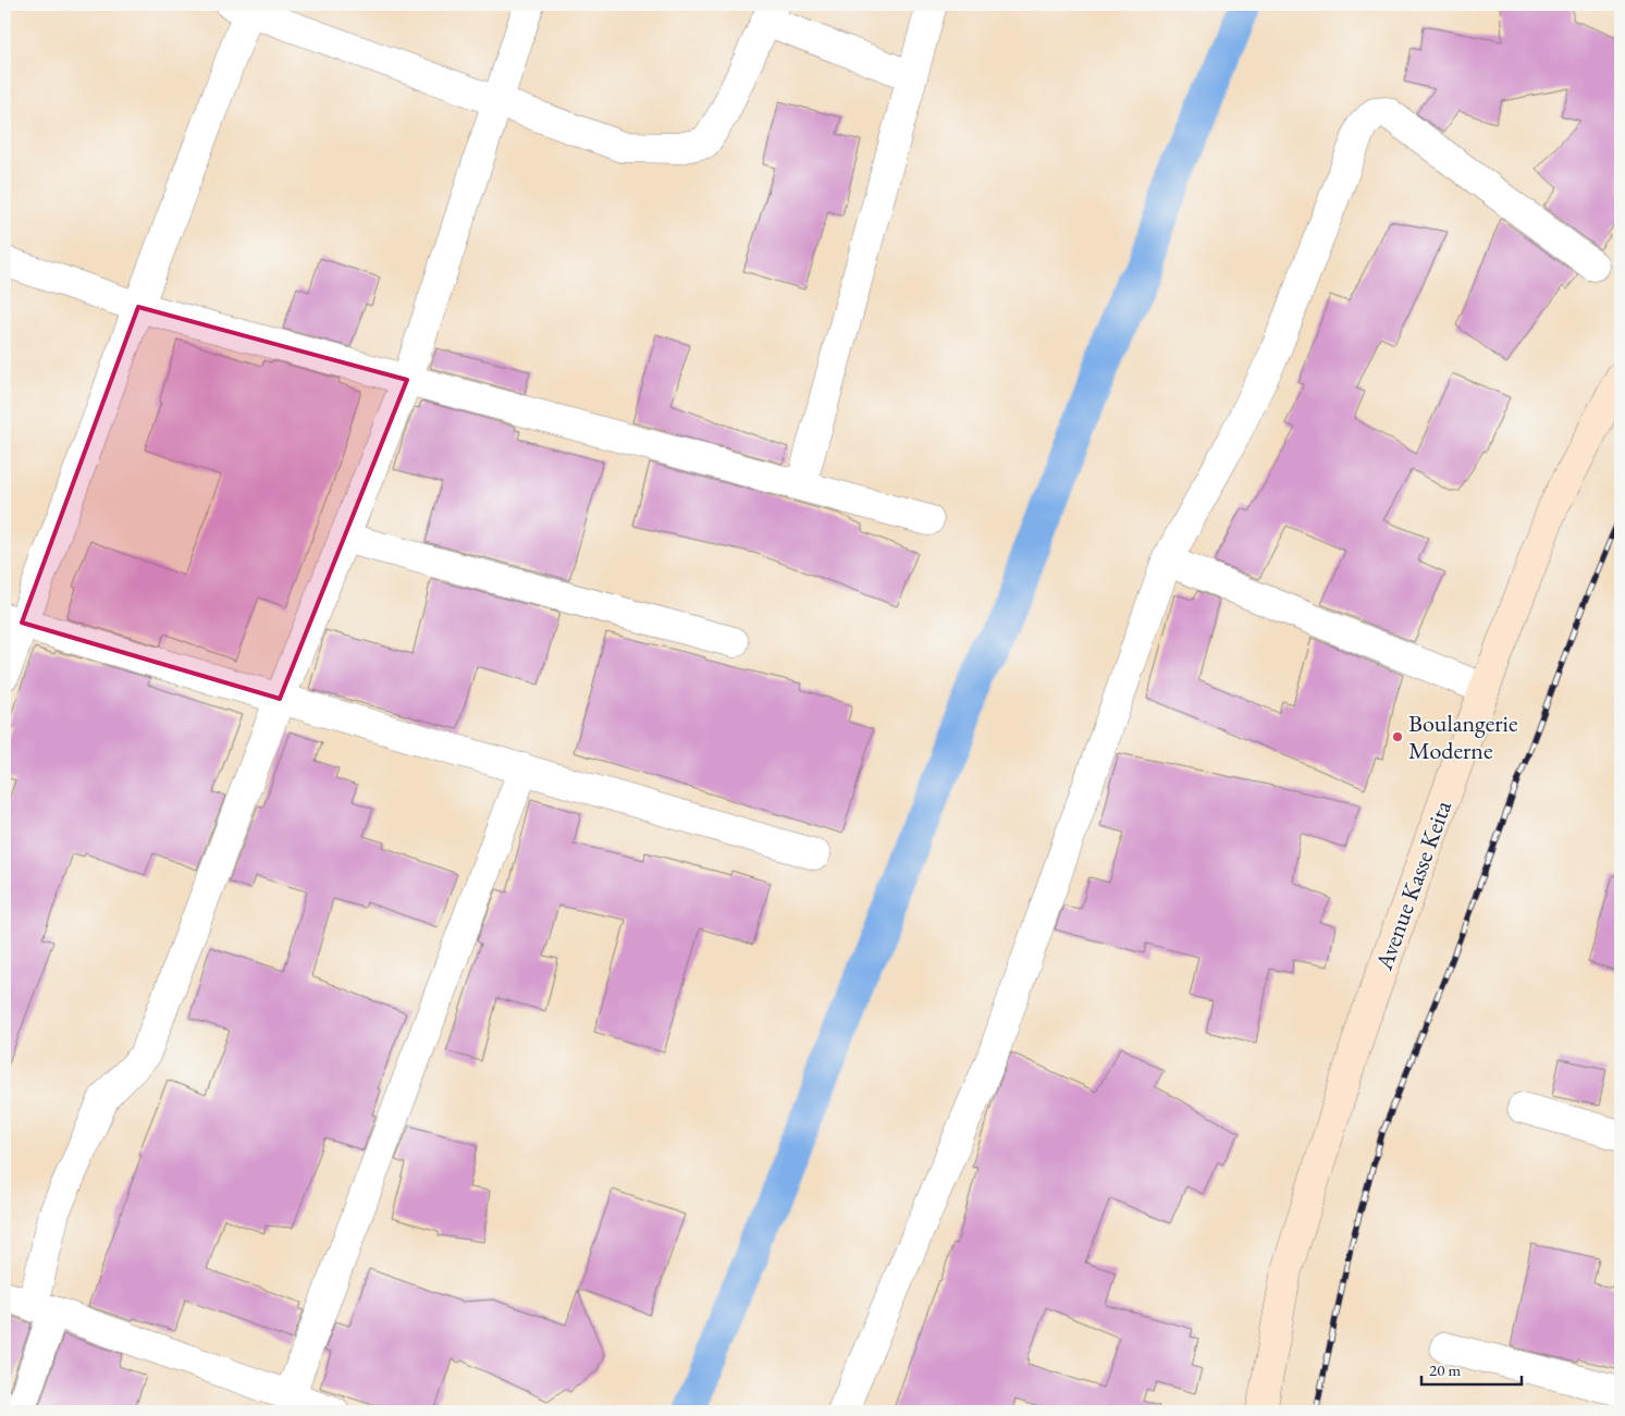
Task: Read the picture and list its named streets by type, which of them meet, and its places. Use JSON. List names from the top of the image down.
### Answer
{
  "streets": {
    "main road": ["Avenue Kasse Keita"]
  },
  "places": ["Boulangerie Moderne"],
  "scale_bar": "20 m"
}
